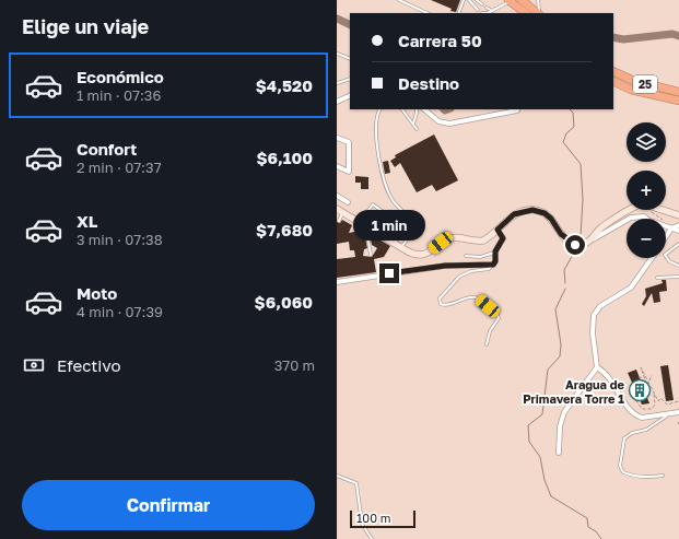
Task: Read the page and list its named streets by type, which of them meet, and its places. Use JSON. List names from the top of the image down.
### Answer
{
  "streets": {
    "highway": ["25"]
  },
  "places": {
    "building": ["Aragua de Primavera Torre 1"]
  },
  "scale_bar": "100 m",
  "page": {
    "heading": "Elige un viaje",
    "banner": ["Carrera 50", "Destino"],
    "list": [
      {
        "name": "Económico",
        "note": "1 min · 07:36",
        "value": "$4,520"
      },
      {
        "name": "Confort",
        "note": "2 min · 07:37",
        "value": "$6,100"
      },
      {
        "name": "XL",
        "note": "3 min · 07:38",
        "value": "$7,680"
      },
      {
        "name": "Moto",
        "note": "4 min · 07:39",
        "value": "$6,060"
      }
    ],
    "map_buttons": ["+", "−"],
    "bubble": "1 min",
    "pay": ["Efectivo", "370 m"],
    "buttons": "Confirmar",
    "scale": "100 m"
  }
}
